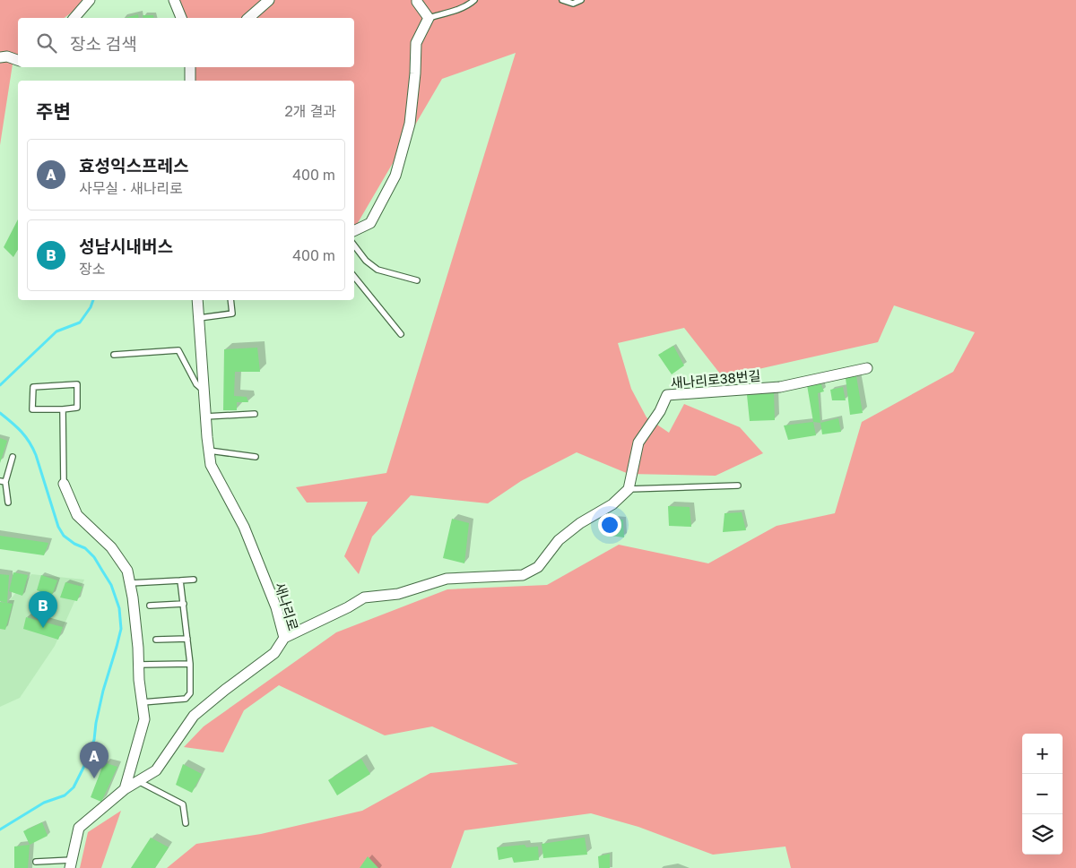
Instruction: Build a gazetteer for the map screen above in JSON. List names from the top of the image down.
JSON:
{
  "streets": {
    "street": ["새나리로38번길", "새나리로"]
  },
  "page": {
    "search": "장소 검색",
    "heading": ["주변", "2개 결과"],
    "list": [
      {
        "mark": "A",
        "name": "효성익스프레스",
        "note": "사무실 · 새나리로",
        "value": "400 m"
      },
      {
        "mark": "B",
        "name": "성남시내버스",
        "note": "장소",
        "value": "400 m"
      }
    ],
    "pins": ["B", "A"],
    "map_buttons": ["+", "−"]
  }
}
